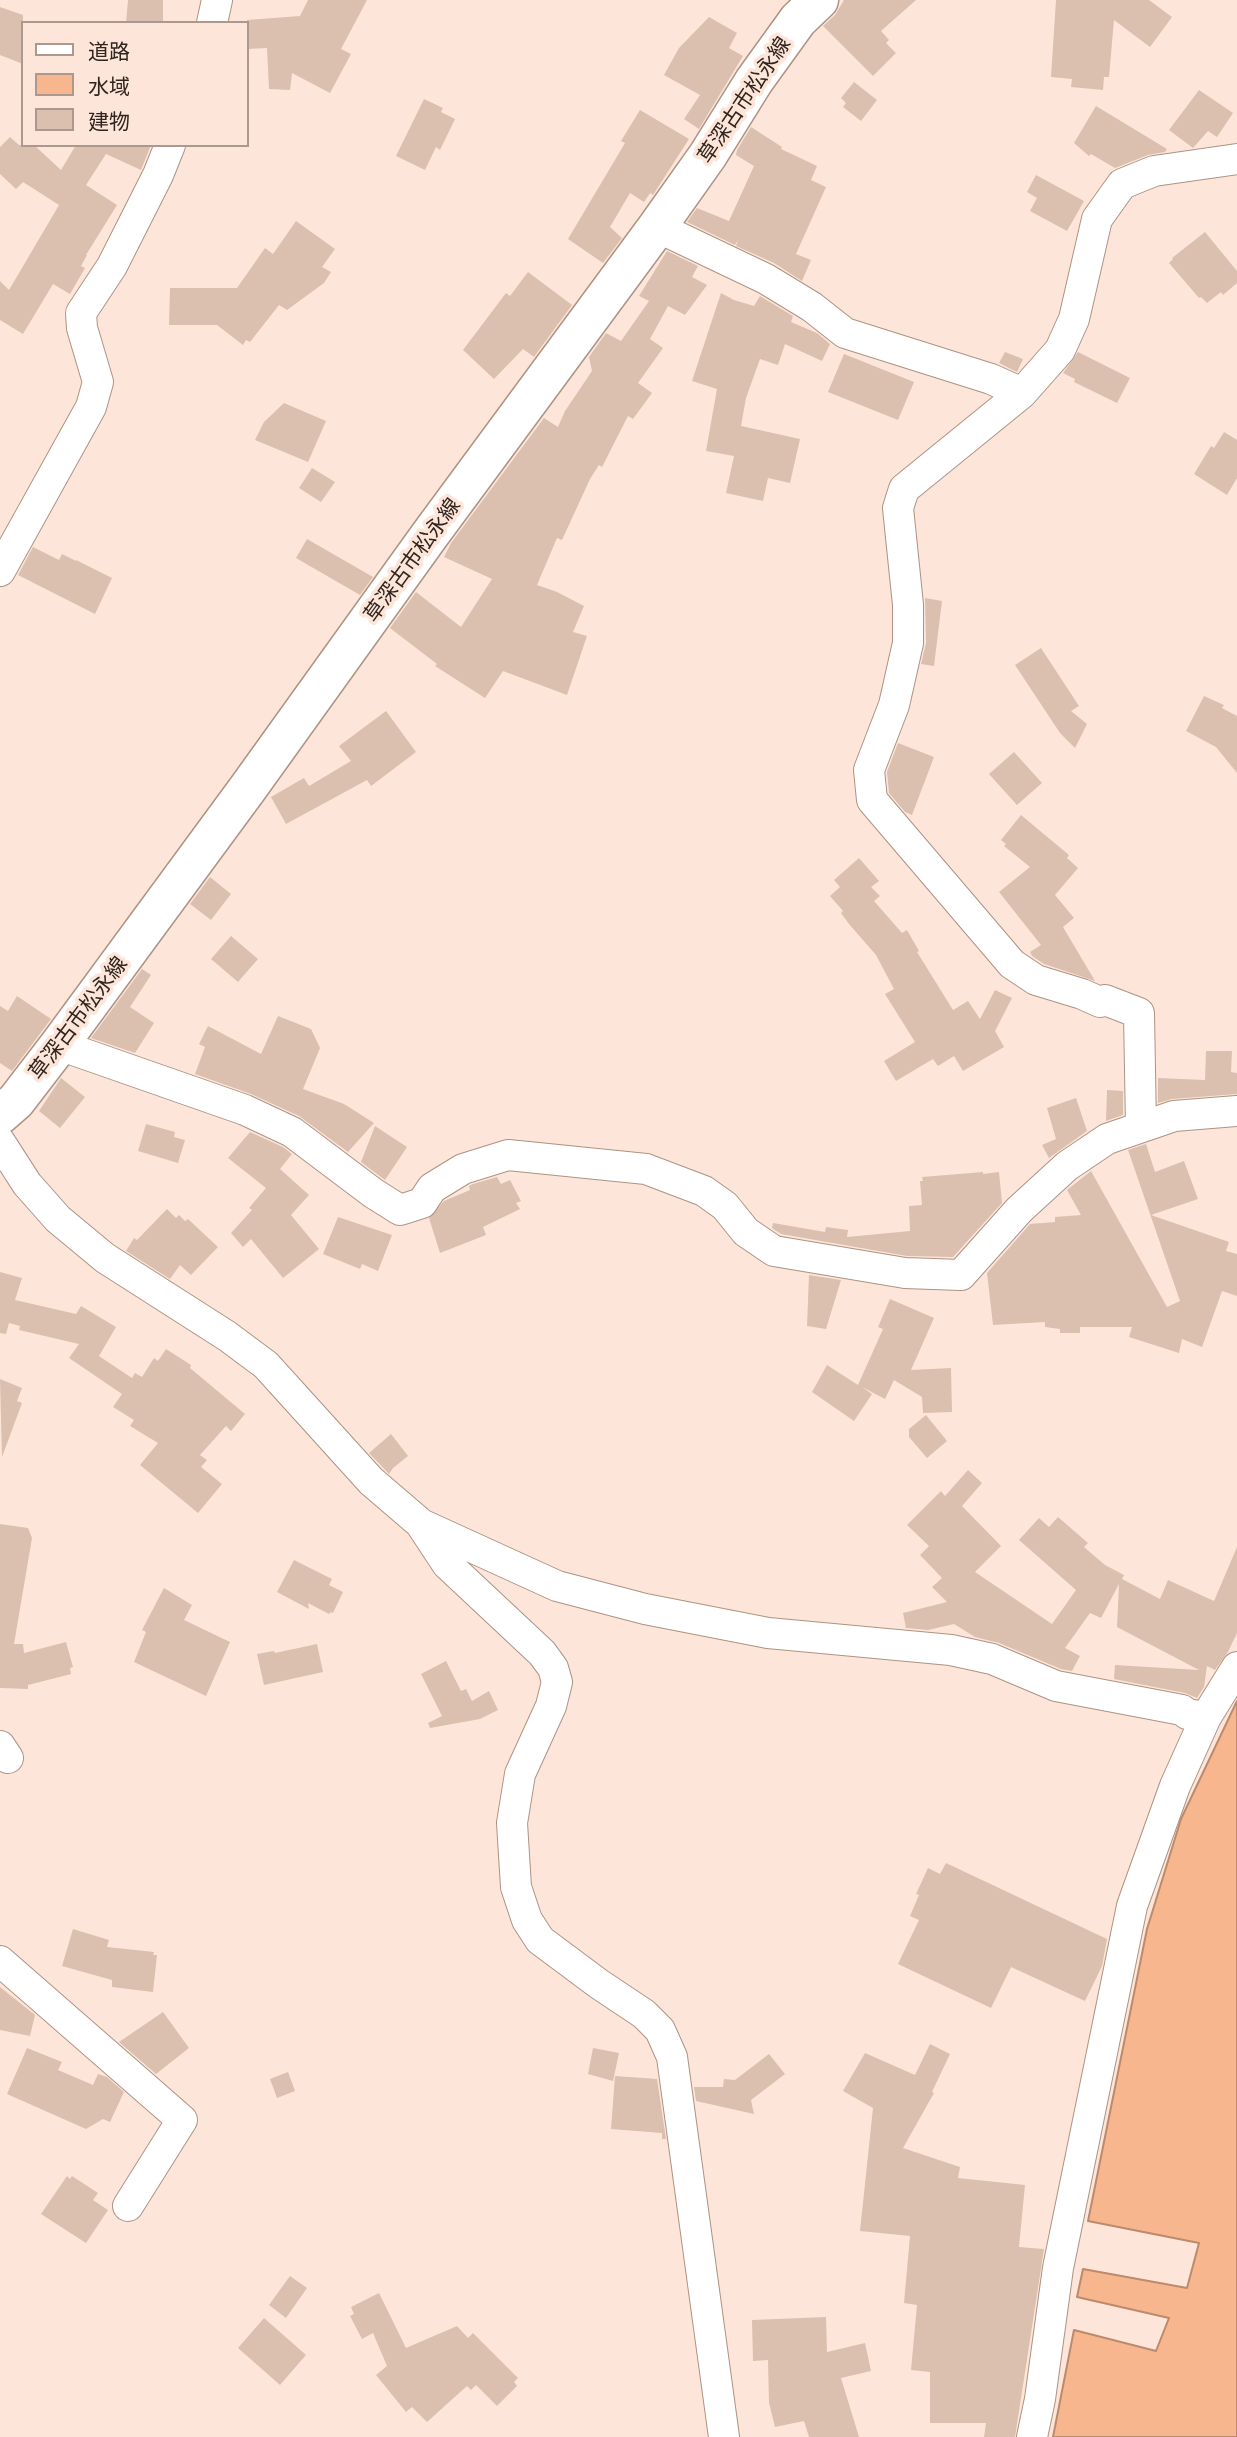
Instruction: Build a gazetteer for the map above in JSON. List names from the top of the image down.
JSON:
{
  "streets": {
    "main road": ["草深古市松永線"]
  },
  "legend": ["道路", "水域", "建物"]
}
